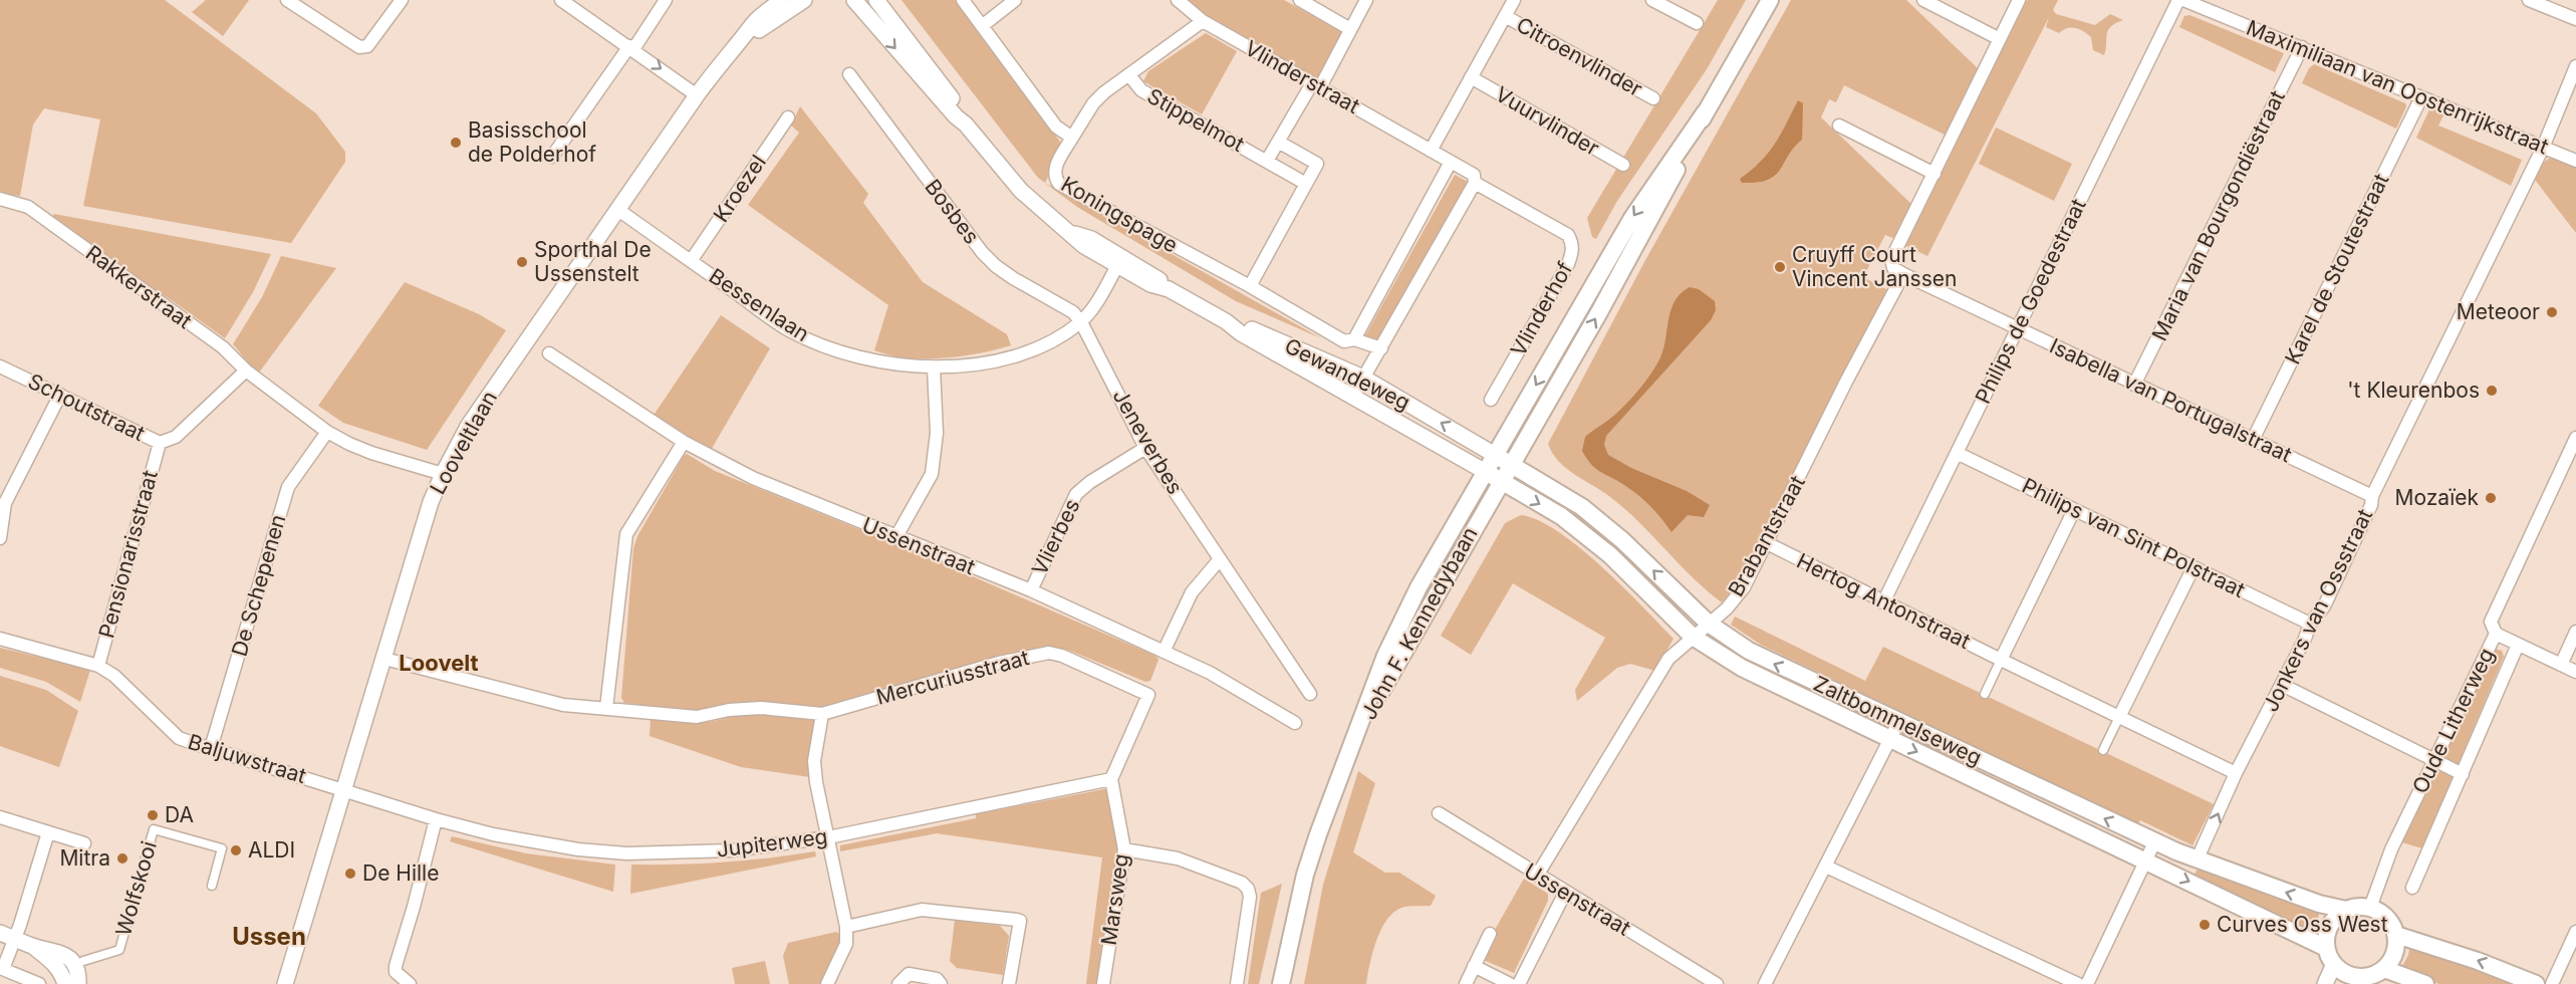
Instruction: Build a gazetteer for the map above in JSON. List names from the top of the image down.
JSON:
{
  "streets": {
    "main road": ["John F. Kennedybaan", "Zaltbommelseweg"],
    "street": [
      "Citroenvlinder",
      "Vlinderstraat",
      "Maximiliaan van Oostenrijkstraat",
      "Stippelmot",
      "Vuurvlinder",
      "Kroezel",
      "Bosbes",
      "Koningspage",
      "Maria van Bourgondiëstraat",
      "Karel de Stoutestraat",
      "Rakkerstraat",
      "Philips de Goedestraat",
      "Bessenlaan",
      "Vlinderhof",
      "Gewandeweg",
      "Isabella van Portugalstraat",
      "Schoutstraat",
      "Jeneverbes",
      "Looveltlaan",
      "Brabantstraat",
      "Vlierbes",
      "Philips van Sint Polstraat",
      "Ussenstraat",
      "Pensionarisstraat",
      "De Schepenen",
      "Hertog Antonstraat",
      "Jonkers van Ossstraat",
      "Mercuriusstraat",
      "Oude Litherweg",
      "Baljuwstraat",
      "Jupiterweg",
      "Wolfskooi",
      "Marsweg"
    ]
  },
  "crossings": [
    ["Vlinderstraat", "Stippelmot"],
    ["Vlinderstraat", "Vlinderhof"],
    ["Maximiliaan van Oostenrijkstraat", "Maria van Bourgondiëstraat"],
    ["Maximiliaan van Oostenrijkstraat", "Karel de Stoutestraat"],
    ["Maximiliaan van Oostenrijkstraat", "Jonkers van Ossstraat"],
    ["Stippelmot", "Koningspage"],
    ["Kroezel", "Bessenlaan"],
    ["Bosbes", "Bessenlaan"],
    ["Bosbes", "Jeneverbes"],
    ["Maria van Bourgondiëstraat", "Isabella van Portugalstraat"],
    ["Karel de Stoutestraat", "Isabella van Portugalstraat"],
    ["Rakkerstraat", "Schoutstraat"],
    ["Philips de Goedestraat", "Isabella van Portugalstraat"],
    ["Philips de Goedestraat", "Philips van Sint Polstraat"],
    ["Philips de Goedestraat", "Hertog Antonstraat"],
    ["Bessenlaan", "Gewandeweg"],
    ["Bessenlaan", "Jeneverbes"],
    ["Bessenlaan", "Looveltlaan"],
    ["Gewandeweg", "John F. Kennedybaan"],
    ["Gewandeweg", "Zaltbommelseweg"],
    ["Isabella van Portugalstraat", "Brabantstraat"],
    ["Isabella van Portugalstraat", "Jonkers van Ossstraat"],
    ["Schoutstraat", "Pensionarisstraat"],
    ["Jeneverbes", "Vlierbes"],
    ["Looveltlaan", "Mercuriusstraat"],
    ["Looveltlaan", "Baljuwstraat"],
    ["Looveltlaan", "Jupiterweg"],
    ["Brabantstraat", "Ussenstraat"],
    ["Brabantstraat", "Hertog Antonstraat"],
    ["Brabantstraat", "Zaltbommelseweg"],
    ["Vlierbes", "Ussenstraat"],
    ["Philips van Sint Polstraat", "Jonkers van Ossstraat"],
    ["Pensionarisstraat", "Baljuwstraat"],
    ["De Schepenen", "Baljuwstraat"],
    ["Hertog Antonstraat", "Jonkers van Ossstraat"],
    ["Jonkers van Ossstraat", "Zaltbommelseweg"],
    ["John F. Kennedybaan", "Zaltbommelseweg"],
    ["Mercuriusstraat", "Jupiterweg"],
    ["Mercuriusstraat", "Marsweg"],
    ["Zaltbommelseweg", "Oude Litherweg"],
    ["Baljuwstraat", "Jupiterweg"],
    ["Jupiterweg", "Marsweg"]
  ],
  "districts": ["Loovelt", "Ussen"],
  "places": [
    "Basisschool de Polderhof",
    "Sporthal De Ussenstelt",
    "Cruyff Court Vincent Janssen",
    "Meteoor",
    "'t Kleurenbos",
    "Mozaïek",
    "DA",
    "ALDI",
    "Mitra",
    "De Hille",
    "Curves Oss West"
  ]
}
